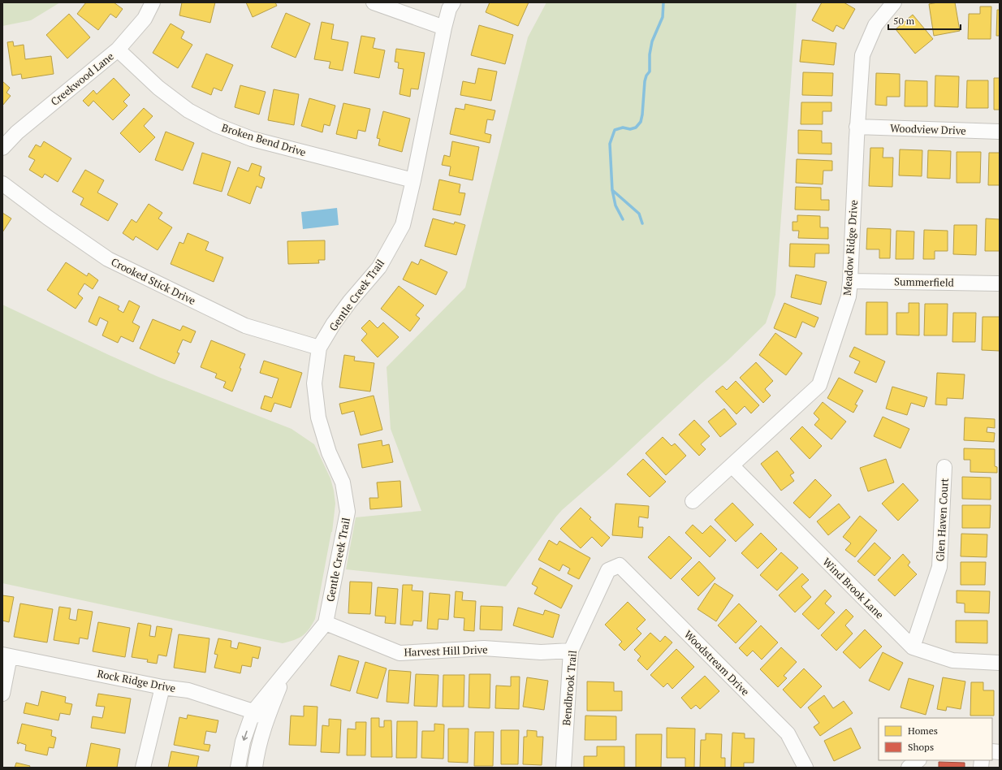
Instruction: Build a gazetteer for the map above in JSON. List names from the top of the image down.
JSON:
{
  "streets": {
    "street": [
      "Creekwood Lane",
      "Woodview Drive",
      "Broken Bend Drive",
      "Meadow Ridge Drive",
      "Crooked Stick Drive",
      "Summerfield",
      "Gentle Creek Trail",
      "Glen Haven Court",
      "Wind Brook Lane",
      "Harvest Hill Drive",
      "Woodstream Drive",
      "Rock Ridge Drive",
      "Bendbrook Trail"
    ]
  },
  "crossings": [
    ["Creekwood Lane", "Broken Bend Drive"],
    ["Woodview Drive", "Meadow Ridge Drive"],
    ["Broken Bend Drive", "Gentle Creek Trail"],
    ["Meadow Ridge Drive", "Summerfield"],
    ["Meadow Ridge Drive", "Wind Brook Lane"],
    ["Crooked Stick Drive", "Gentle Creek Trail"],
    ["Gentle Creek Trail", "Harvest Hill Drive"],
    ["Gentle Creek Trail", "Rock Ridge Drive"],
    ["Glen Haven Court", "Wind Brook Lane"],
    ["Harvest Hill Drive", "Bendbrook Trail"],
    ["Woodstream Drive", "Bendbrook Trail"]
  ],
  "legend": ["Homes", "Shops"],
  "scale_bar": "50 m"
}
